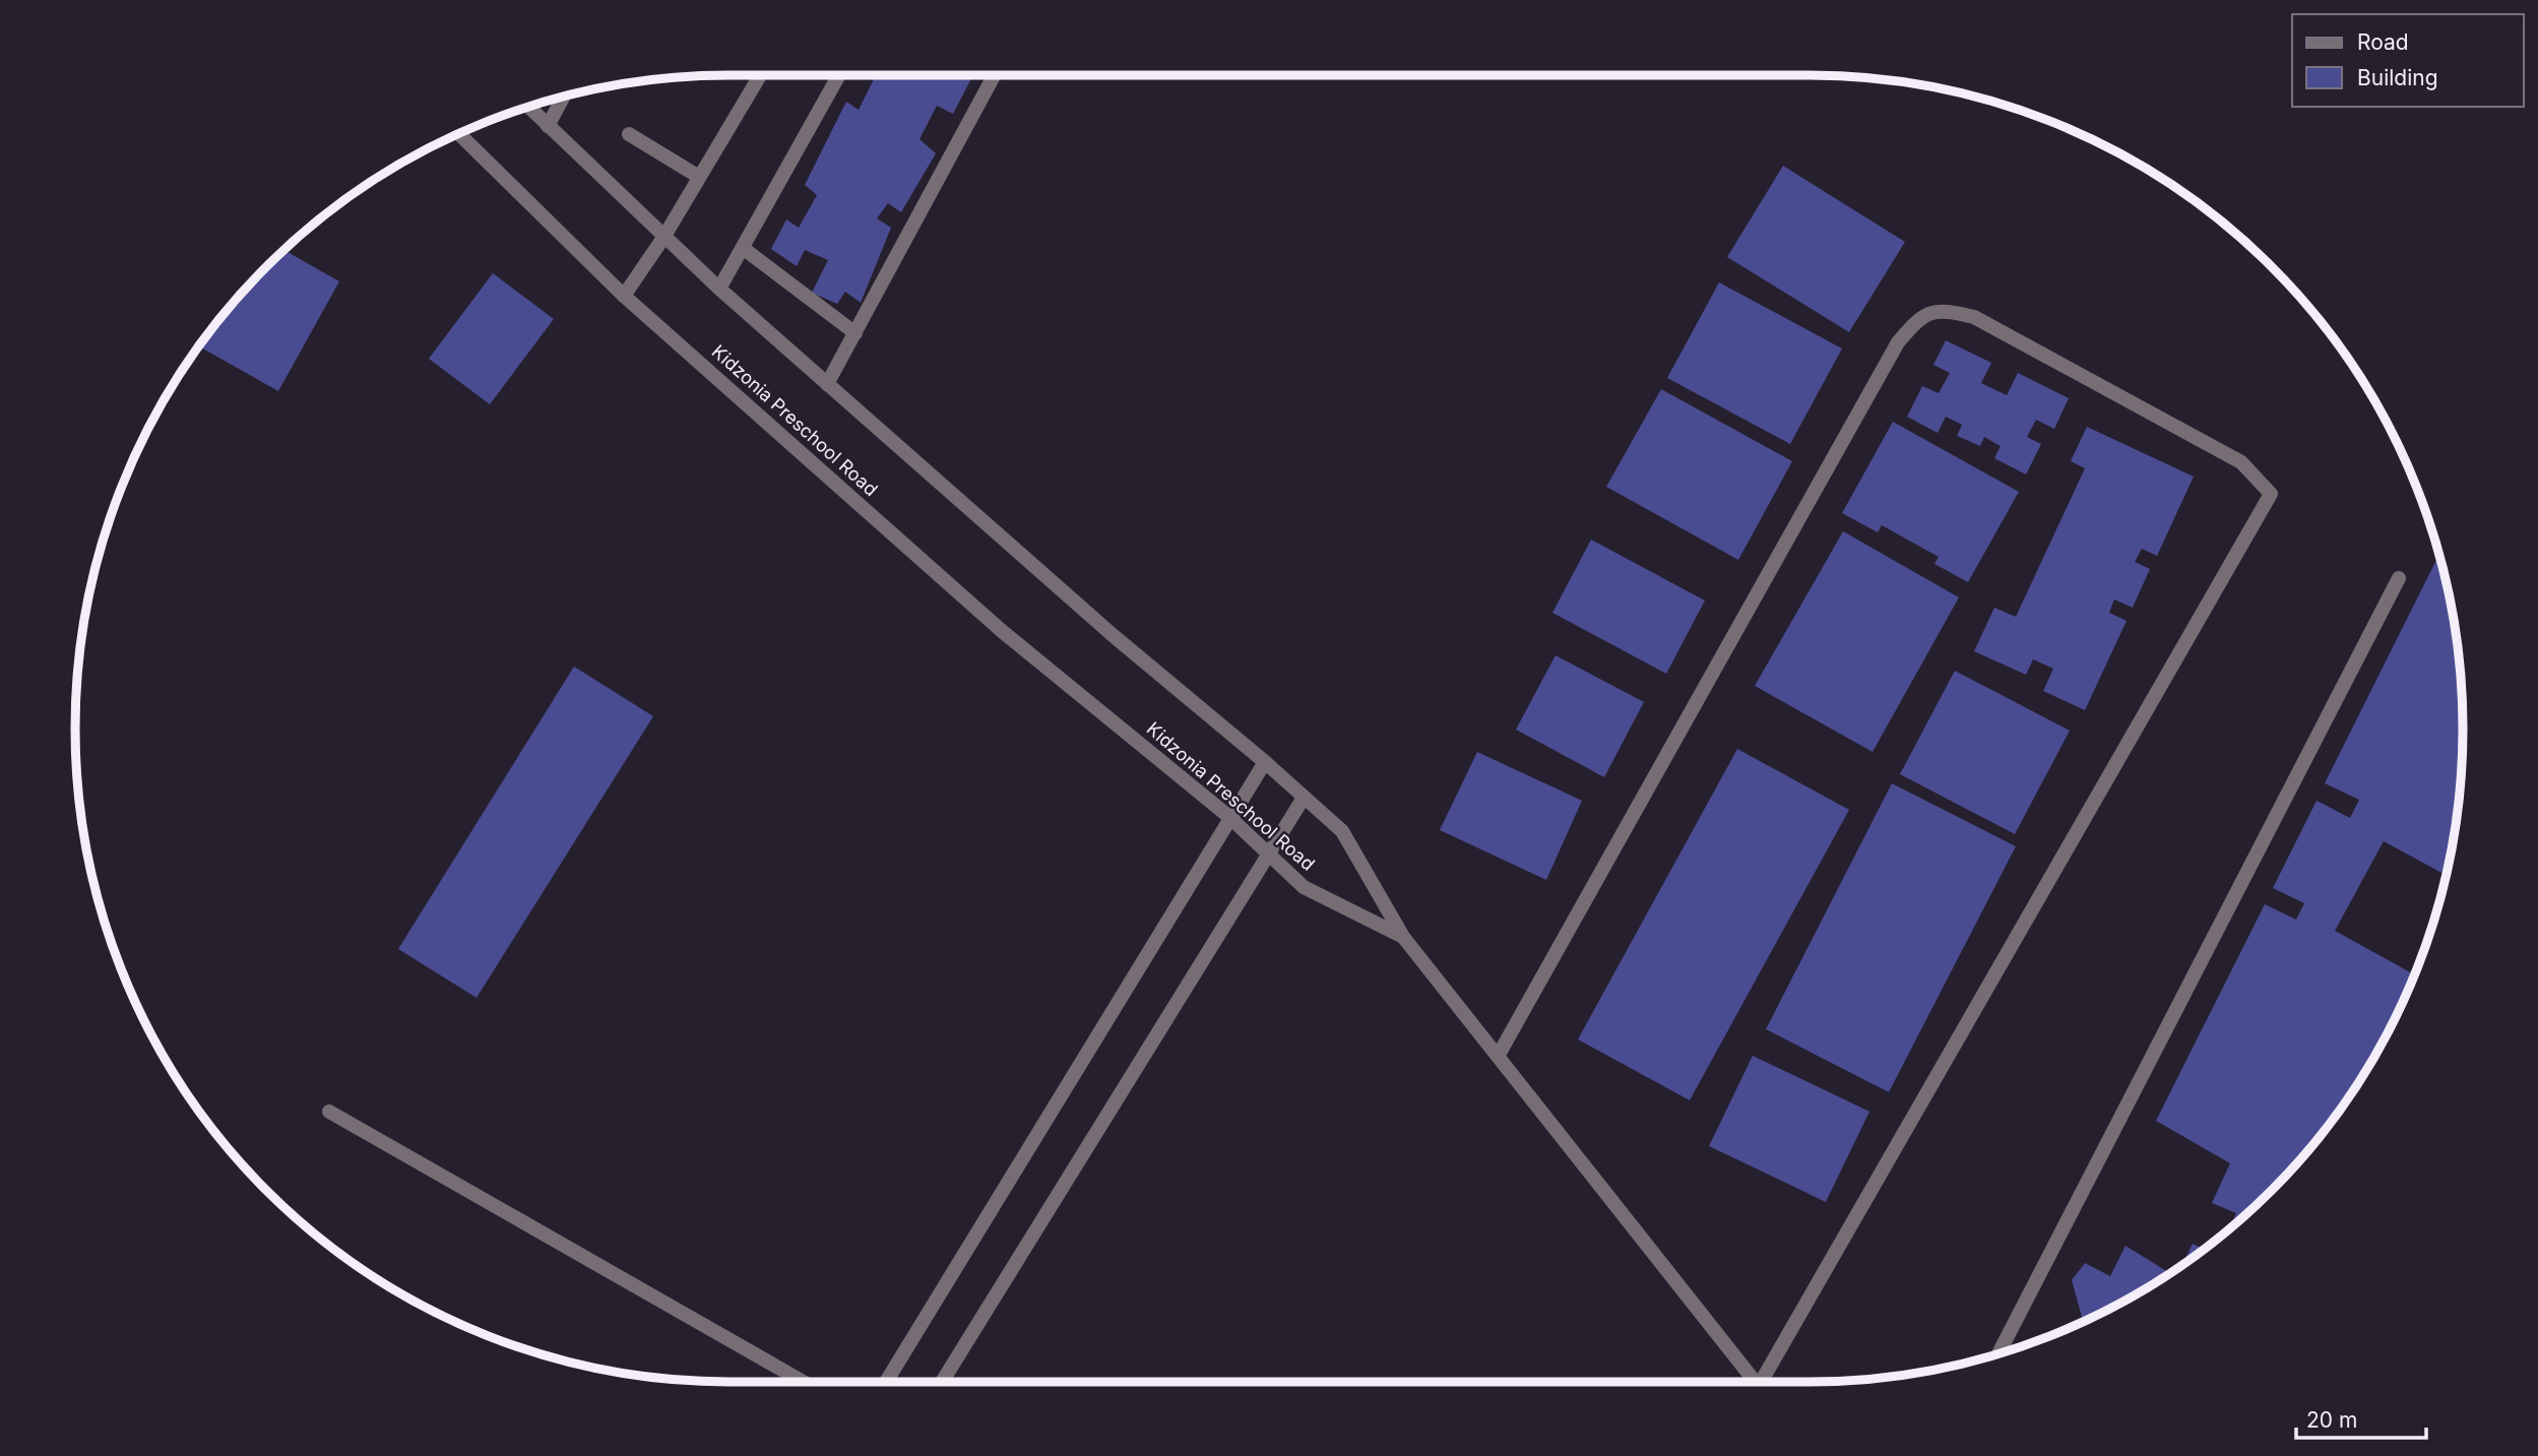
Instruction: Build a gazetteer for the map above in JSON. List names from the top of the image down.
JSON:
{
  "streets": {
    "street": ["Kidzonia Preschool Road"]
  },
  "legend": ["Road", "Building"],
  "scale_bar": "20 m"
}
